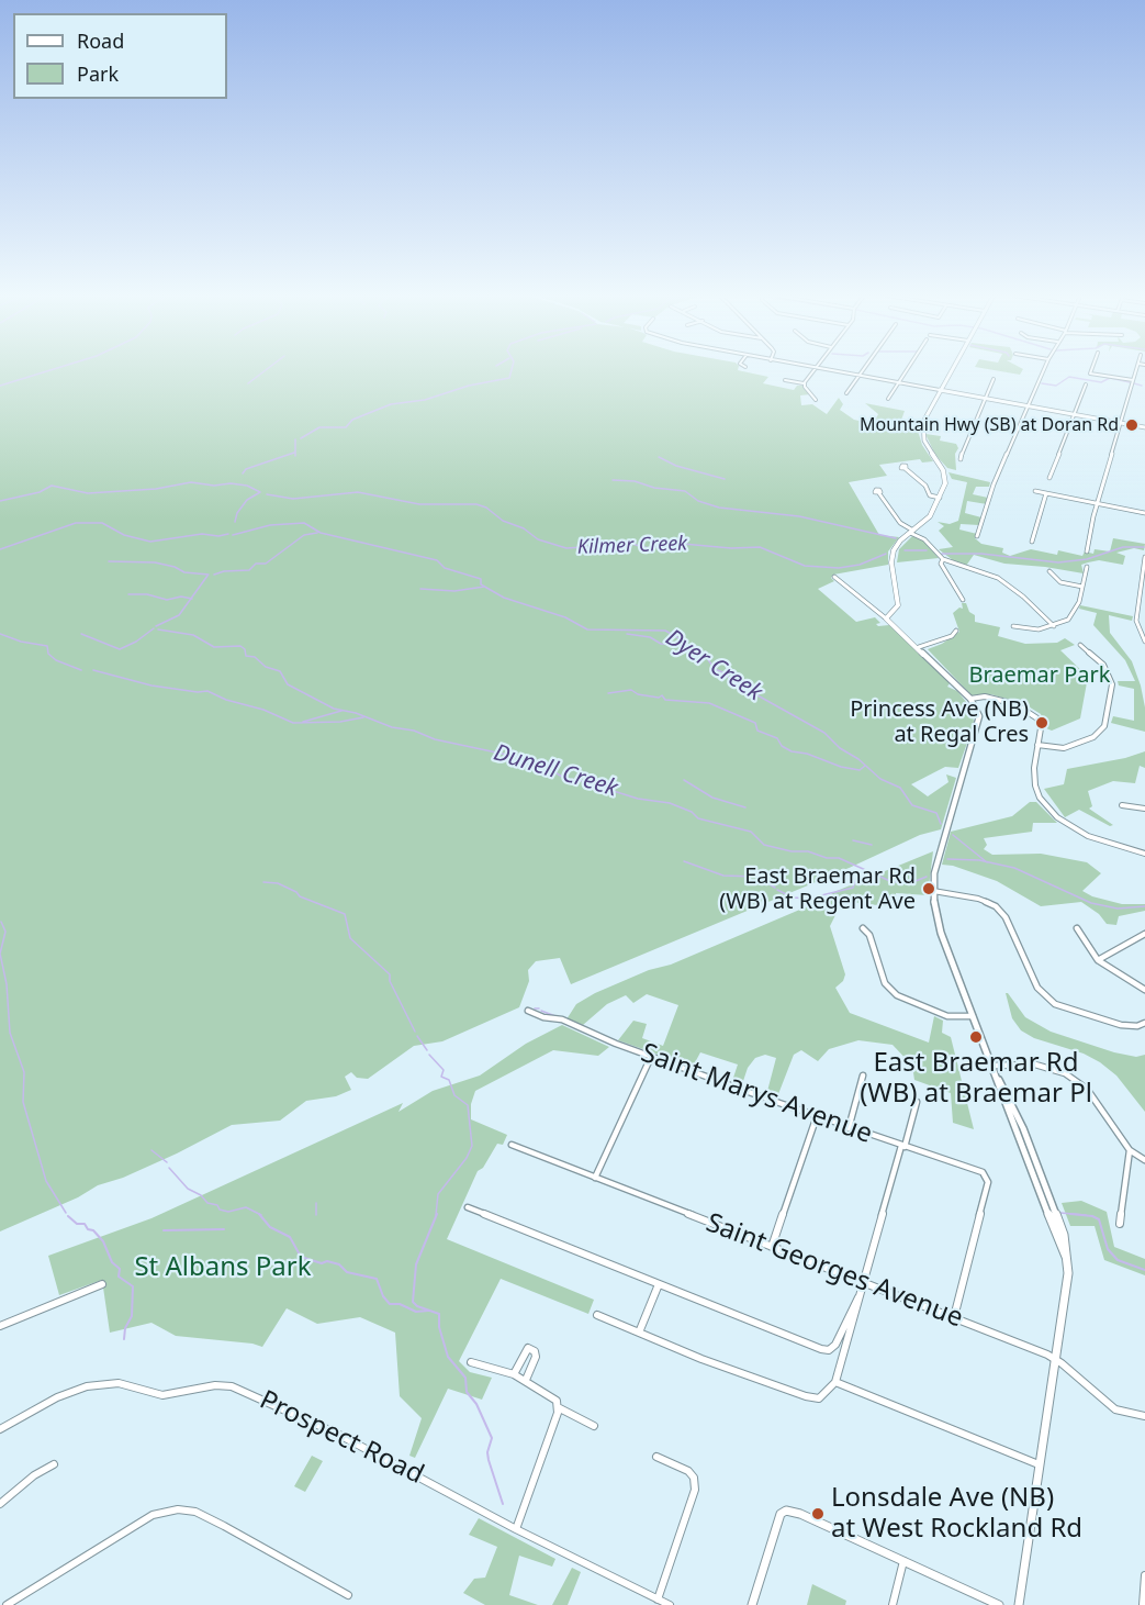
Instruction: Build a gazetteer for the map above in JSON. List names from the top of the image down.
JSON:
{
  "streets": {
    "street": ["Saint Marys Avenue", "Saint Georges Avenue", "Prospect Road"]
  },
  "crossings": [
    ["Saint Marys Avenue", "Saint Georges Avenue"]
  ],
  "water": ["Kilmer Creek", "Dyer Creek", "Dunell Creek"],
  "parks": ["Braemar Park", "St Albans Park"],
  "places": [
    "Mountain Hwy (SB) at Doran Rd",
    "Princess Ave (NB) at Regal Cres",
    "East Braemar Rd (WB) at Regent Ave",
    "East Braemar Rd (WB) at Braemar Pl",
    "Lonsdale Ave (NB) at West Rockland Rd"
  ],
  "legend": ["Road", "Park"]
}
